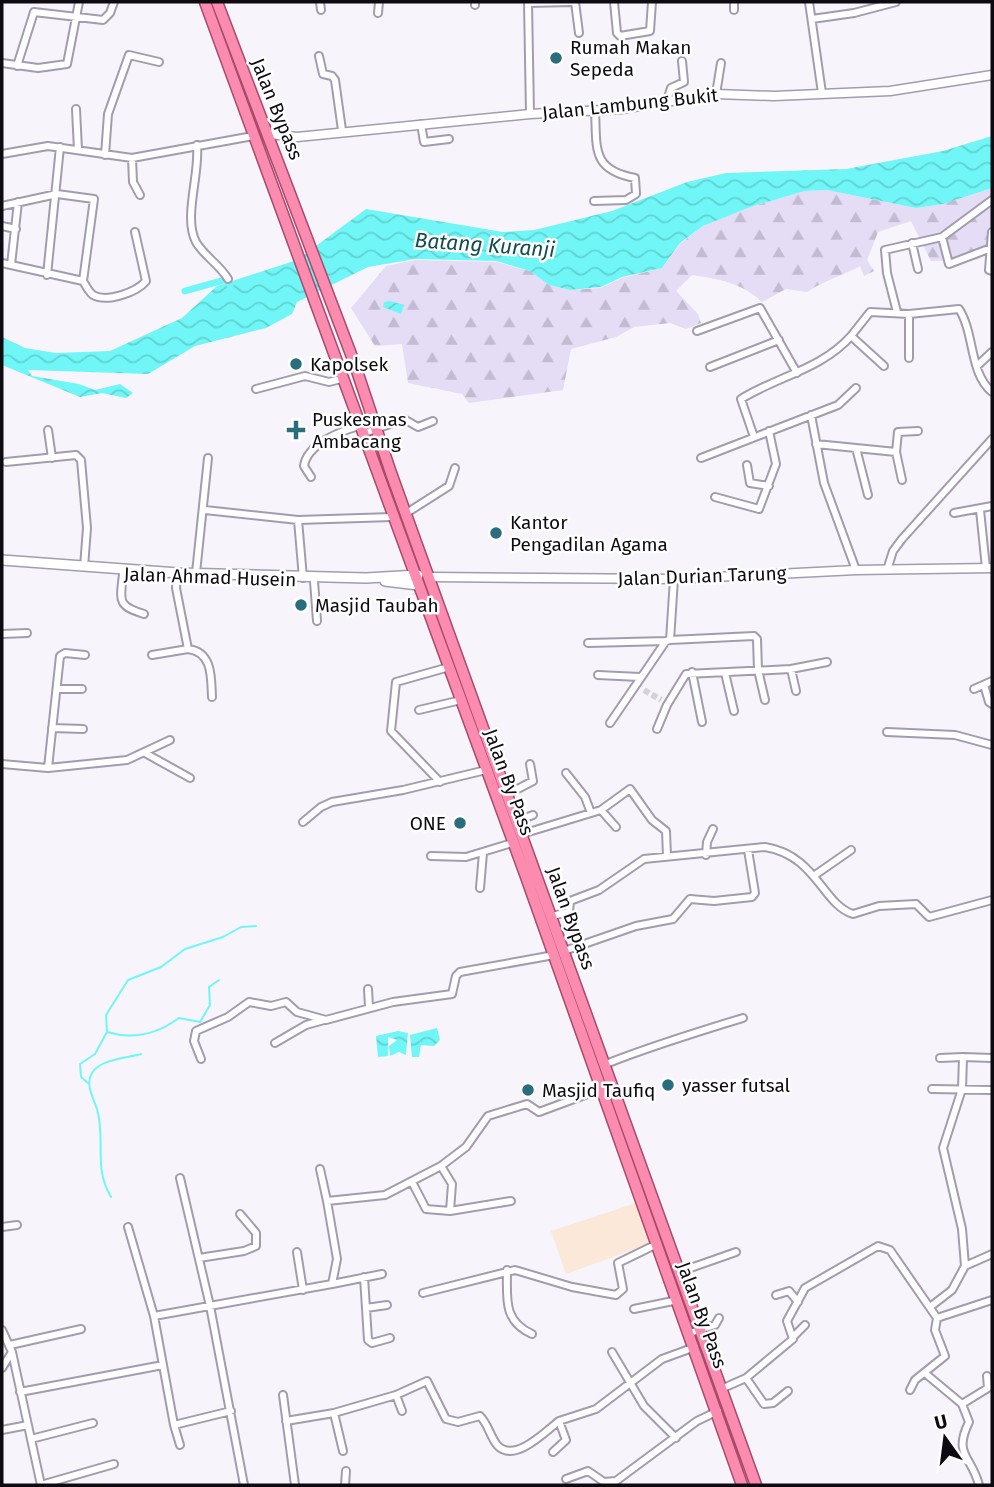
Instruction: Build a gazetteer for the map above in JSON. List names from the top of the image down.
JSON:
{
  "streets": {
    "highway": ["Jalan Bypass", "Jalan By Pass"],
    "main road": ["Jalan Durian Tarung", "Jalan Ahmad Husein"],
    "street": ["Jalan Lambung Bukit"]
  },
  "crossings": [
    ["Jalan Lambung Bukit", "Jalan Bypass"],
    ["Jalan Bypass", "Jalan Durian Tarung"],
    ["Jalan Bypass", "Jalan By Pass"],
    ["Jalan Durian Tarung", "Jalan Ahmad Husein"],
    ["Jalan Durian Tarung", "Jalan By Pass"],
    ["Jalan Ahmad Husein", "Jalan By Pass"]
  ],
  "water": ["Batang Kuranji"],
  "places": {
    "other": [
      "Rumah Makan Sepeda",
      "Kapolsek",
      "Kantor Pengadilan Agama",
      "Masjid Taubah",
      "ONE",
      "yasser futsal",
      "Masjid Taufiq"
    ],
    "health": ["Puskesmas Ambacang"]
  },
  "north": "top"
}
